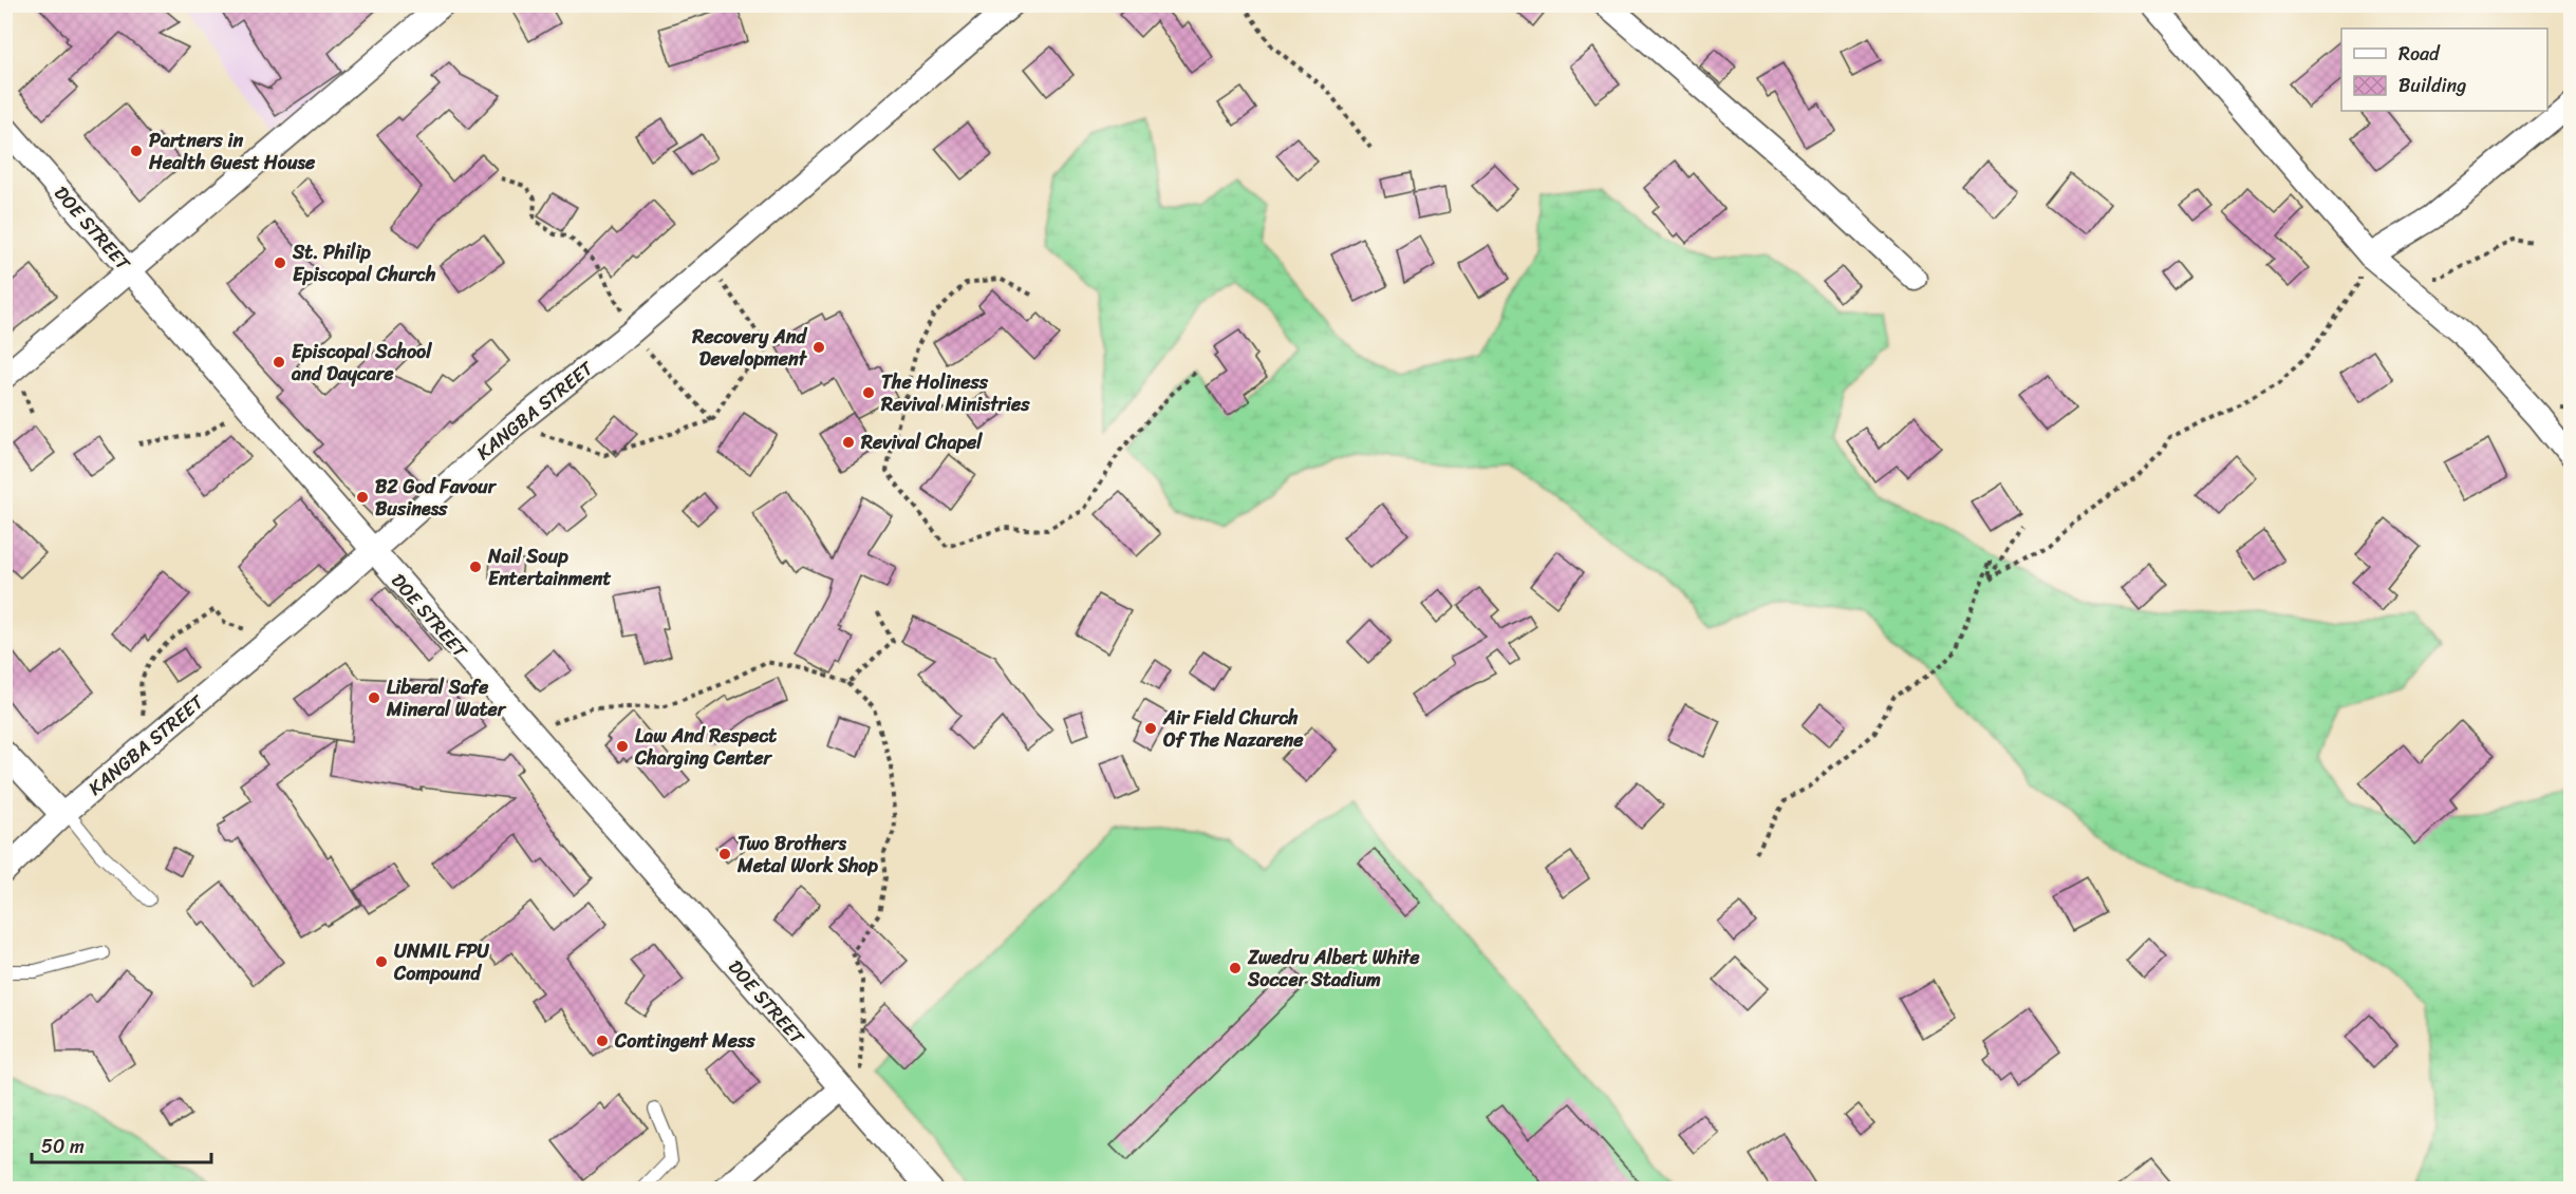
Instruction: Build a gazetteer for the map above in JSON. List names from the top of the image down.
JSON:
{
  "streets": {
    "street": ["DOE STREET", "KANGBA STREET"]
  },
  "crossings": [
    ["DOE STREET", "KANGBA STREET"]
  ],
  "places": [
    "Partners in Health Guest House",
    "St. Philip Episcopal Church",
    "Recovery And Development",
    "Episcopal School and Daycare",
    "The Holiness Revival Ministries",
    "Revival Chapel",
    "B2 God Favour Business",
    "Nail Soup Entertainment",
    "Liberal Safe Mineral Water",
    "Air Field Church Of The Nazarene",
    "Law And Respect Charging Center",
    "Two Brothers Metal Work Shop",
    "UNMIL FPU Compound",
    "Zwedru Albert White Soccer Stadium",
    "Contingent Mess"
  ],
  "legend": ["Road", "Building"],
  "scale_bar": "50 m"
}
